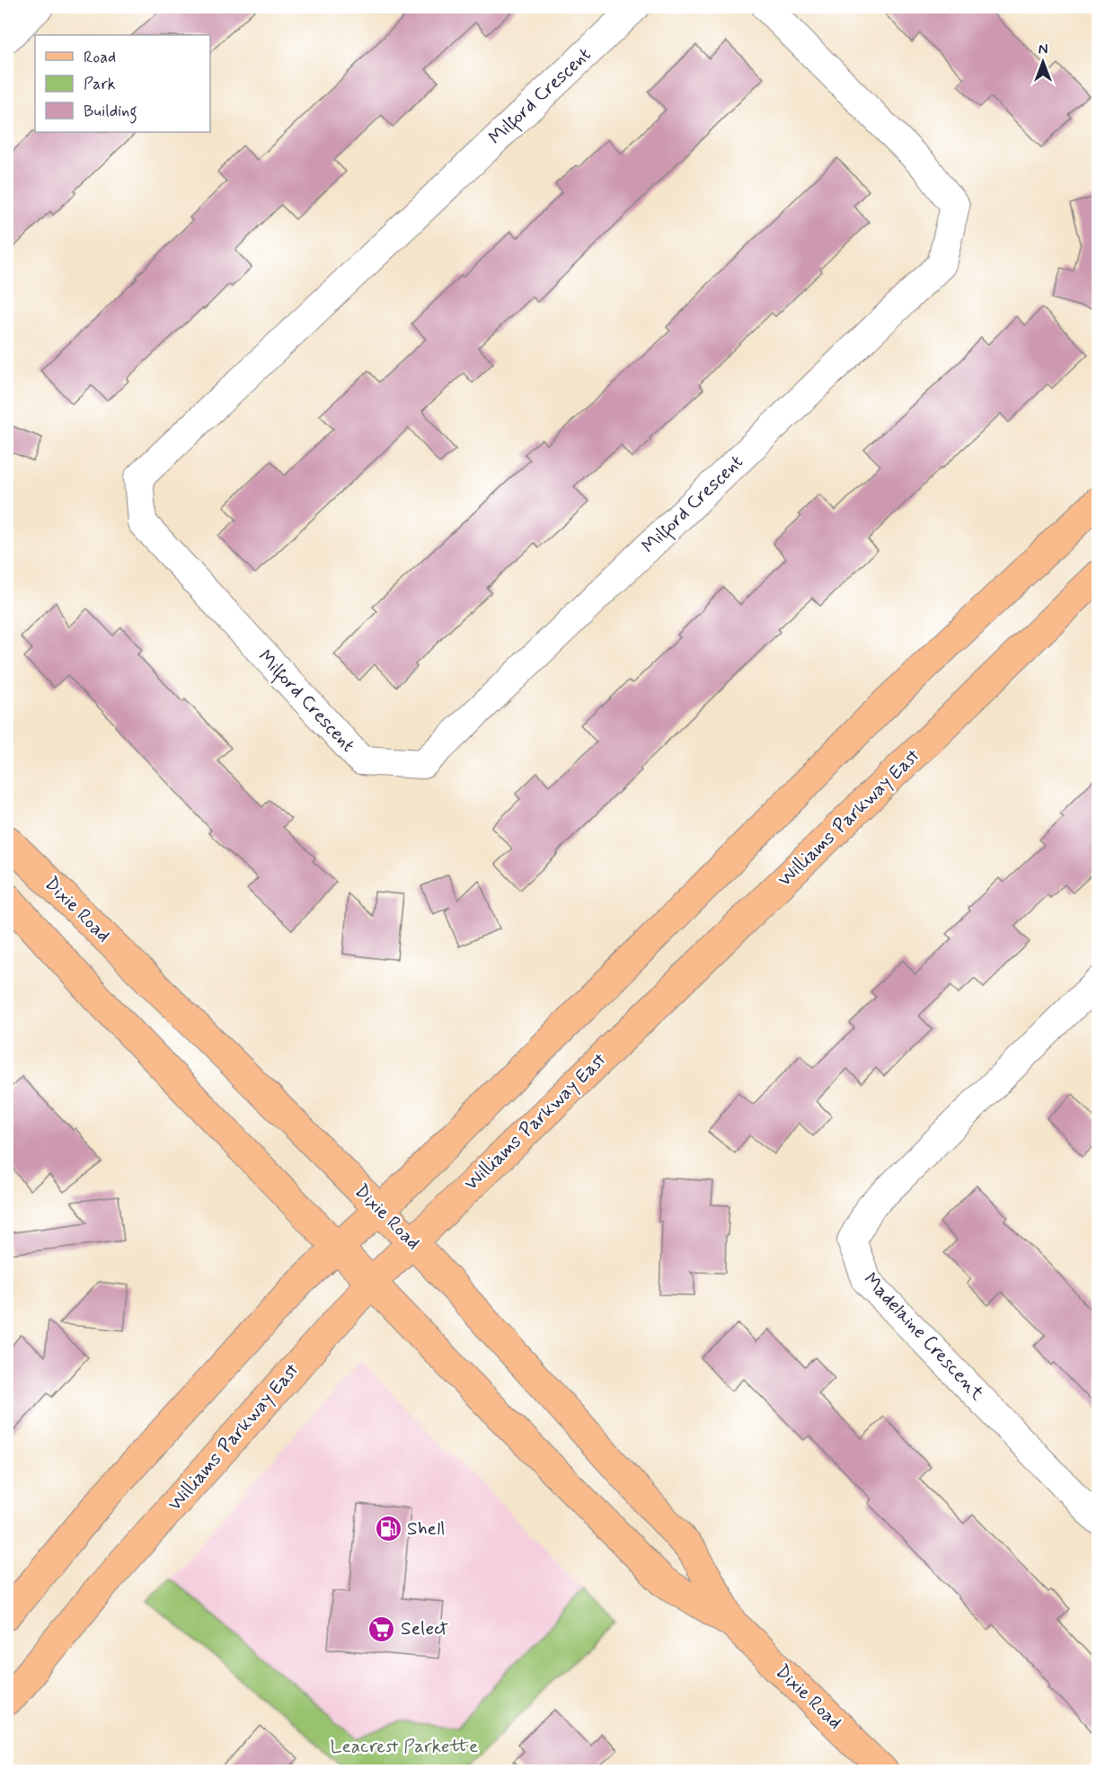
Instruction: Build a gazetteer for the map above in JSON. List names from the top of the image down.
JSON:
{
  "streets": {
    "main road": ["Williams Parkway East", "Dixie Road"],
    "street": ["Milford Crescent", "Madelaine Crescent"]
  },
  "crossings": [
    ["Williams Parkway East", "Dixie Road"]
  ],
  "parks": ["Leacrest Parkette"],
  "places": {
    "fuel station": ["Shell"],
    "supermarket": ["Select"]
  },
  "legend": ["Road", "Park", "Building"],
  "north": "top"
}
